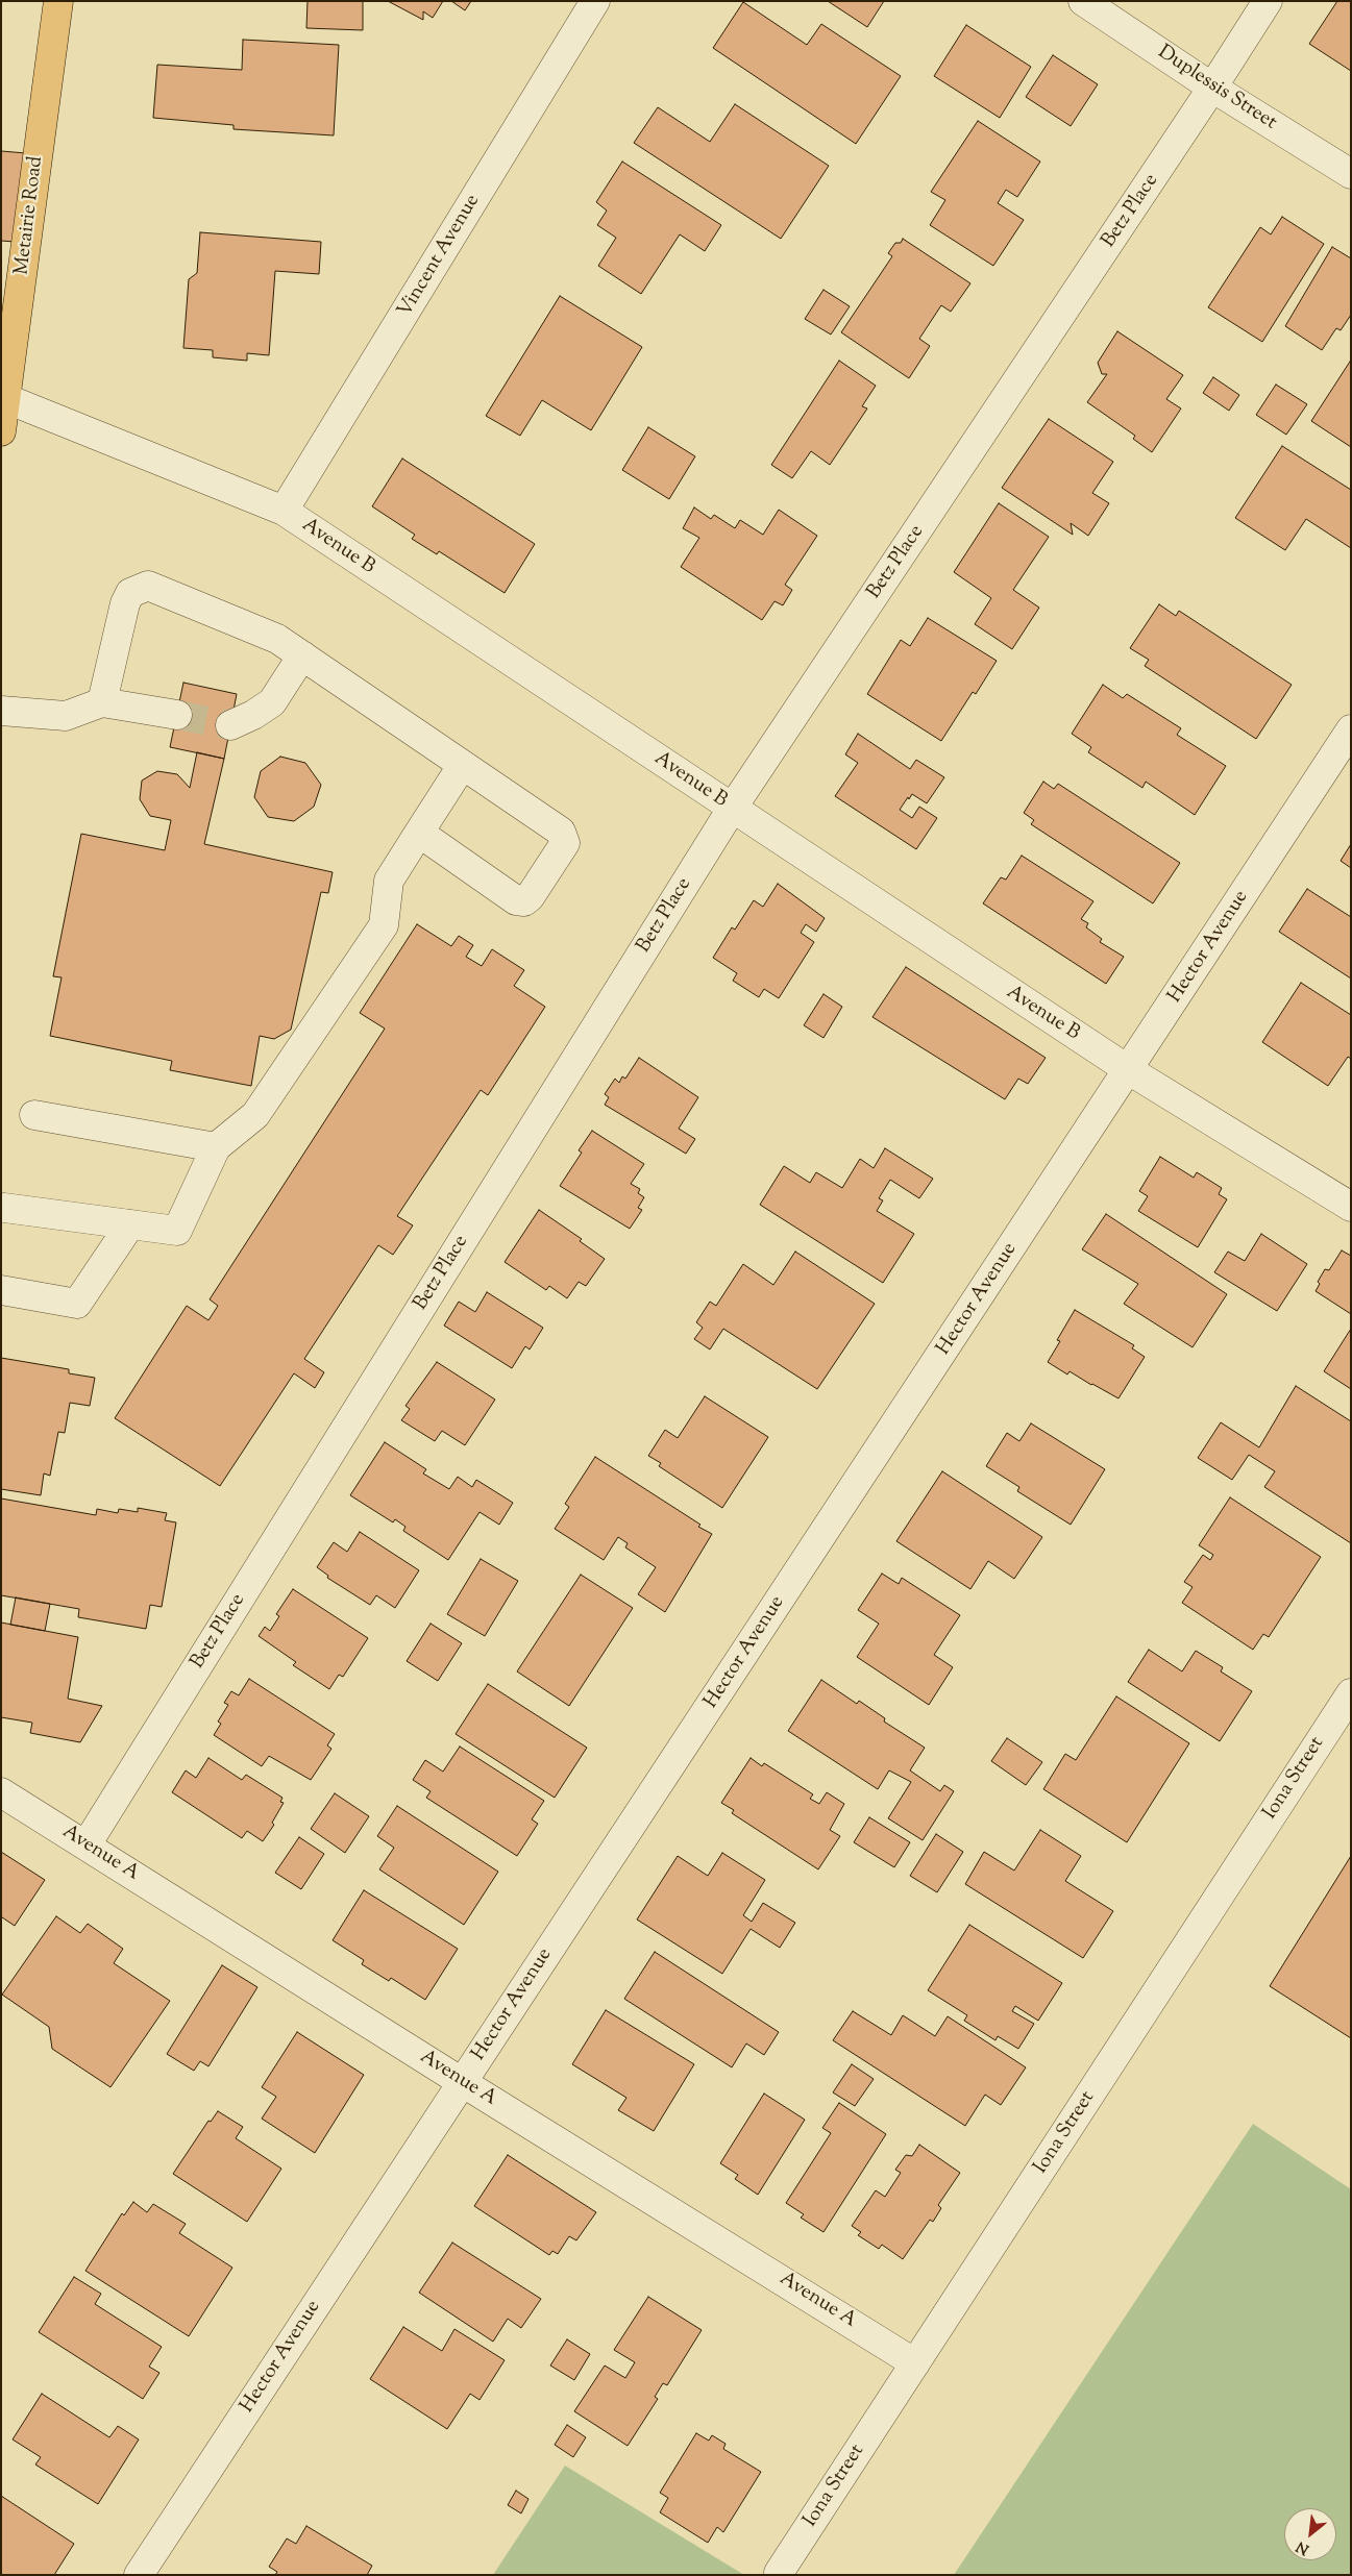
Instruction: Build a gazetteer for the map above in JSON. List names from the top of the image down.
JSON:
{
  "streets": {
    "main road": ["Metairie Road"],
    "street": [
      "Duplessis Street",
      "Betz Place",
      "Vincent Avenue",
      "Avenue B",
      "Hector Avenue",
      "Iona Street",
      "Avenue A"
    ]
  },
  "crossings": [
    ["Duplessis Street", "Betz Place"],
    ["Betz Place", "Avenue B"],
    ["Betz Place", "Avenue A"],
    ["Metairie Road", "Avenue B"],
    ["Vincent Avenue", "Avenue B"],
    ["Avenue B", "Hector Avenue"],
    ["Hector Avenue", "Avenue A"],
    ["Iona Street", "Avenue A"]
  ],
  "north": "bottom left"
}
